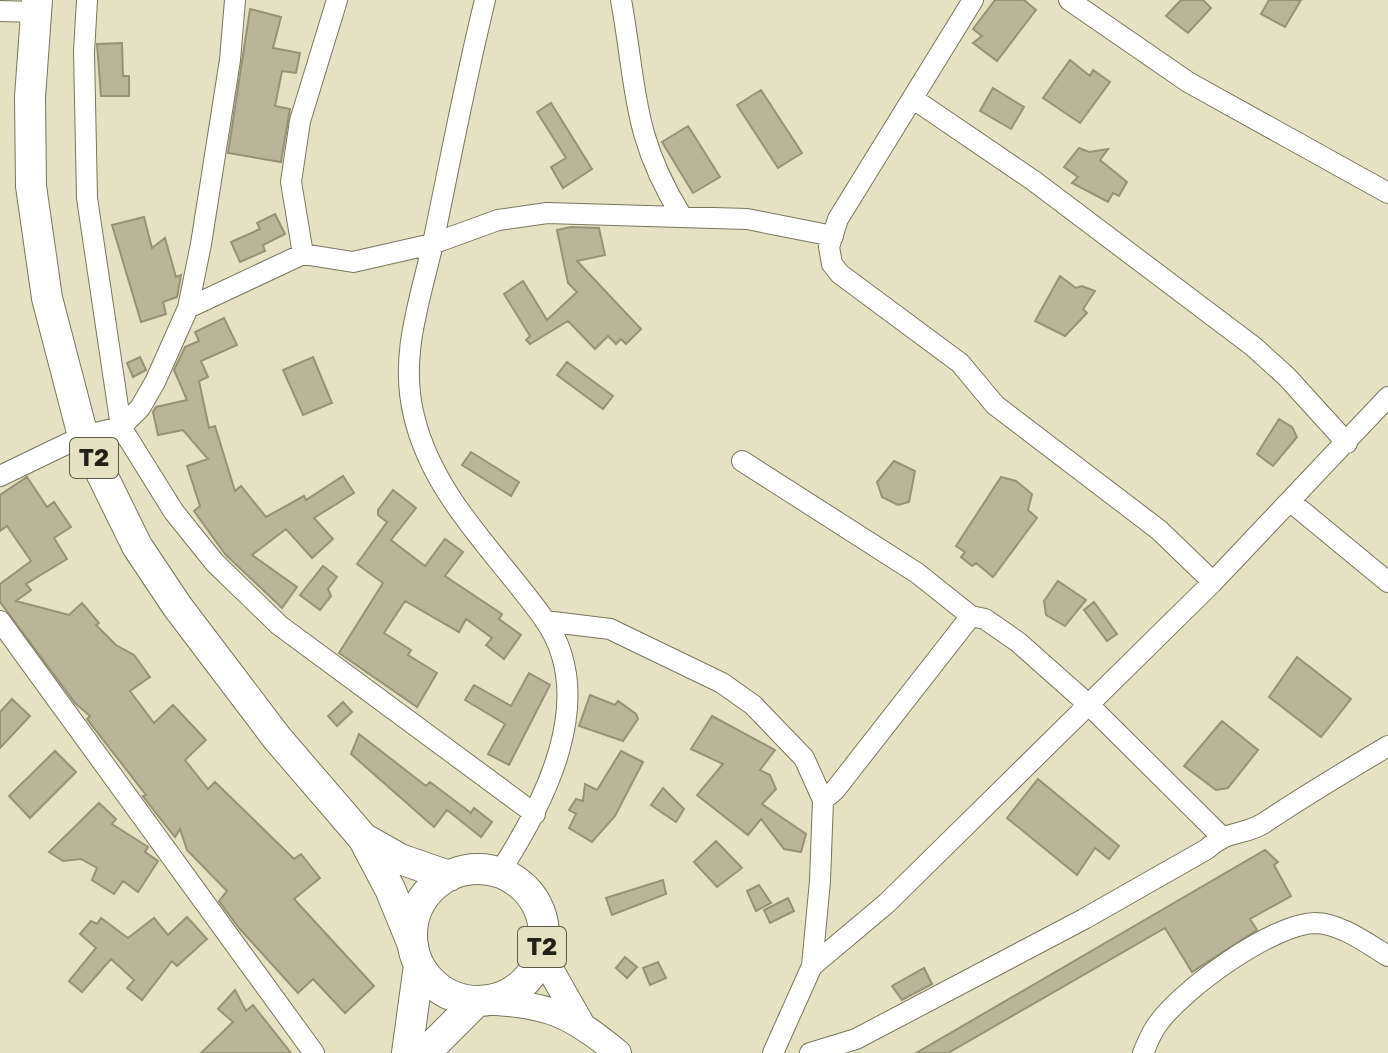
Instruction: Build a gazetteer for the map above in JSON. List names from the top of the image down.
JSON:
{
  "streets": {
    "highway": ["T2"]
  }
}
